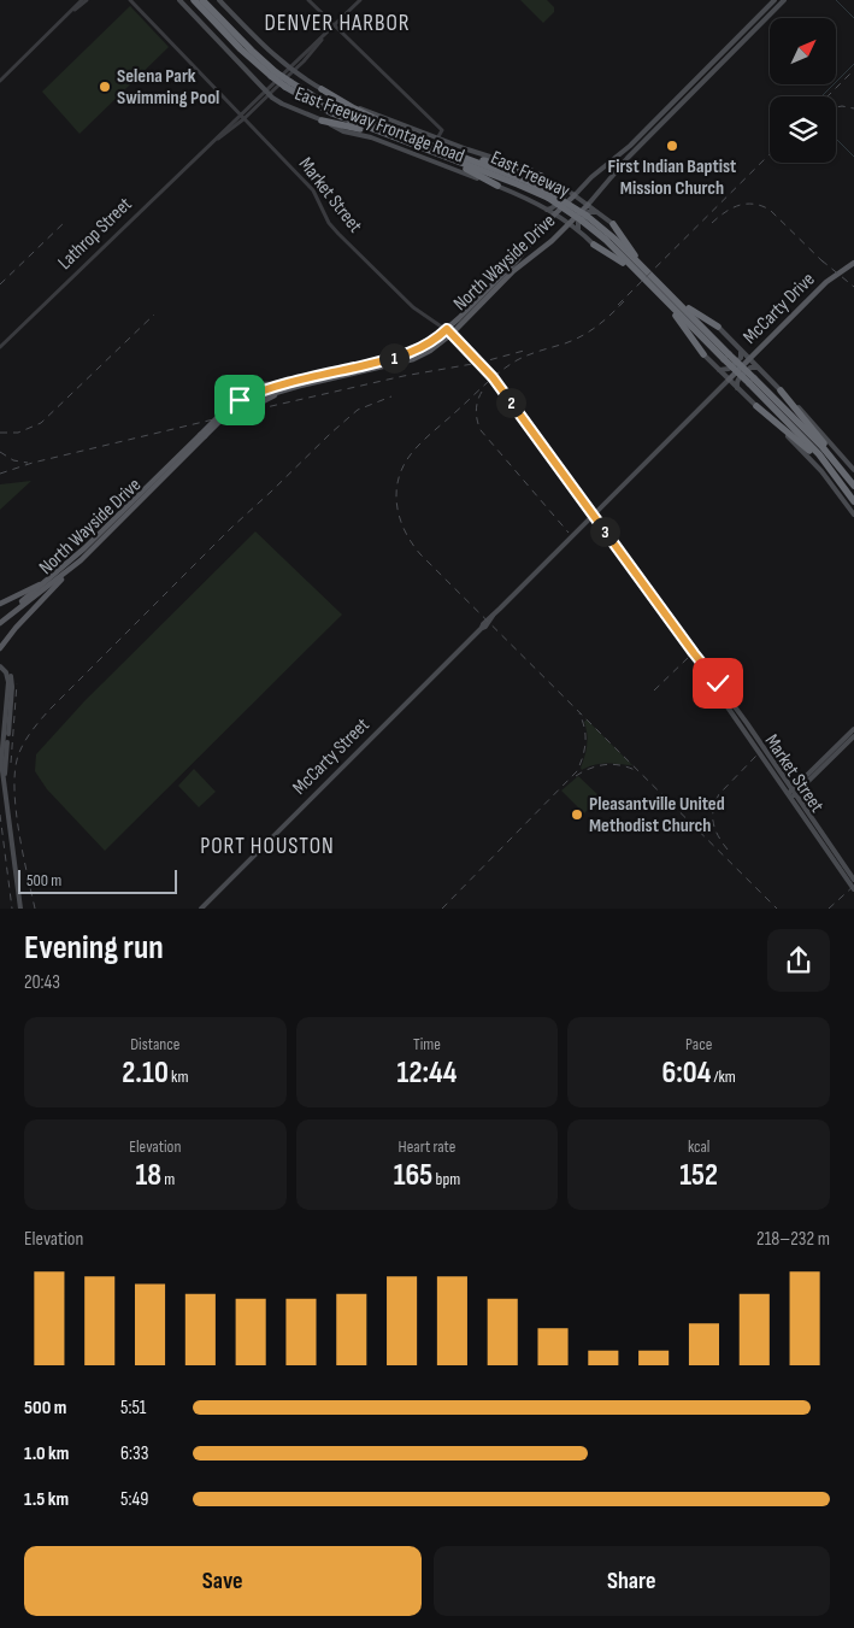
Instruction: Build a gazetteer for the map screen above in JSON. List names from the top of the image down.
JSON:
{
  "streets": {
    "highway": ["East Freeway"],
    "main road": [
      "East Freeway Frontage Road",
      "Market Street",
      "North Wayside Drive",
      "McCarty Drive",
      "McCarty Street"
    ],
    "street": ["Lathrop Street"]
  },
  "crossings": [
    ["East Freeway Frontage Road", "Lathrop Street"],
    ["East Freeway Frontage Road", "North Wayside Drive"],
    ["Market Street", "Lathrop Street"],
    ["Market Street", "North Wayside Drive"],
    ["Market Street", "McCarty Street"],
    ["McCarty Drive", "McCarty Street"]
  ],
  "districts": ["DENVER HARBOR", "PORT HOUSTON"],
  "places": ["Selena Park Swimming Pool", "First Indian Baptist Mission Church", "Pleasantville United Methodist Church"],
  "scale_bar": "500 m",
  "north": "top right",
  "page": {
    "pins": ["1", "2", "3"],
    "scale": "500 m",
    "heading": ["Evening run", "20:43"],
    "stats": [
      ["Distance", "2.10 km"],
      ["Time", "12:44"],
      ["Pace", "6:04 /km"],
      ["Elevation", "18 m"],
      ["Heart rate", "165 bpm"],
      ["kcal", "152"]
    ],
    "chart": ["Elevation", "218–232 m"],
    "list": [
      {
        "name": "500 m",
        "note": "5:51"
      },
      {
        "name": "1.0 km",
        "note": "6:33"
      },
      {
        "name": "1.5 km",
        "note": "5:49"
      }
    ],
    "buttons": ["Save", "Share"]
  }
}
